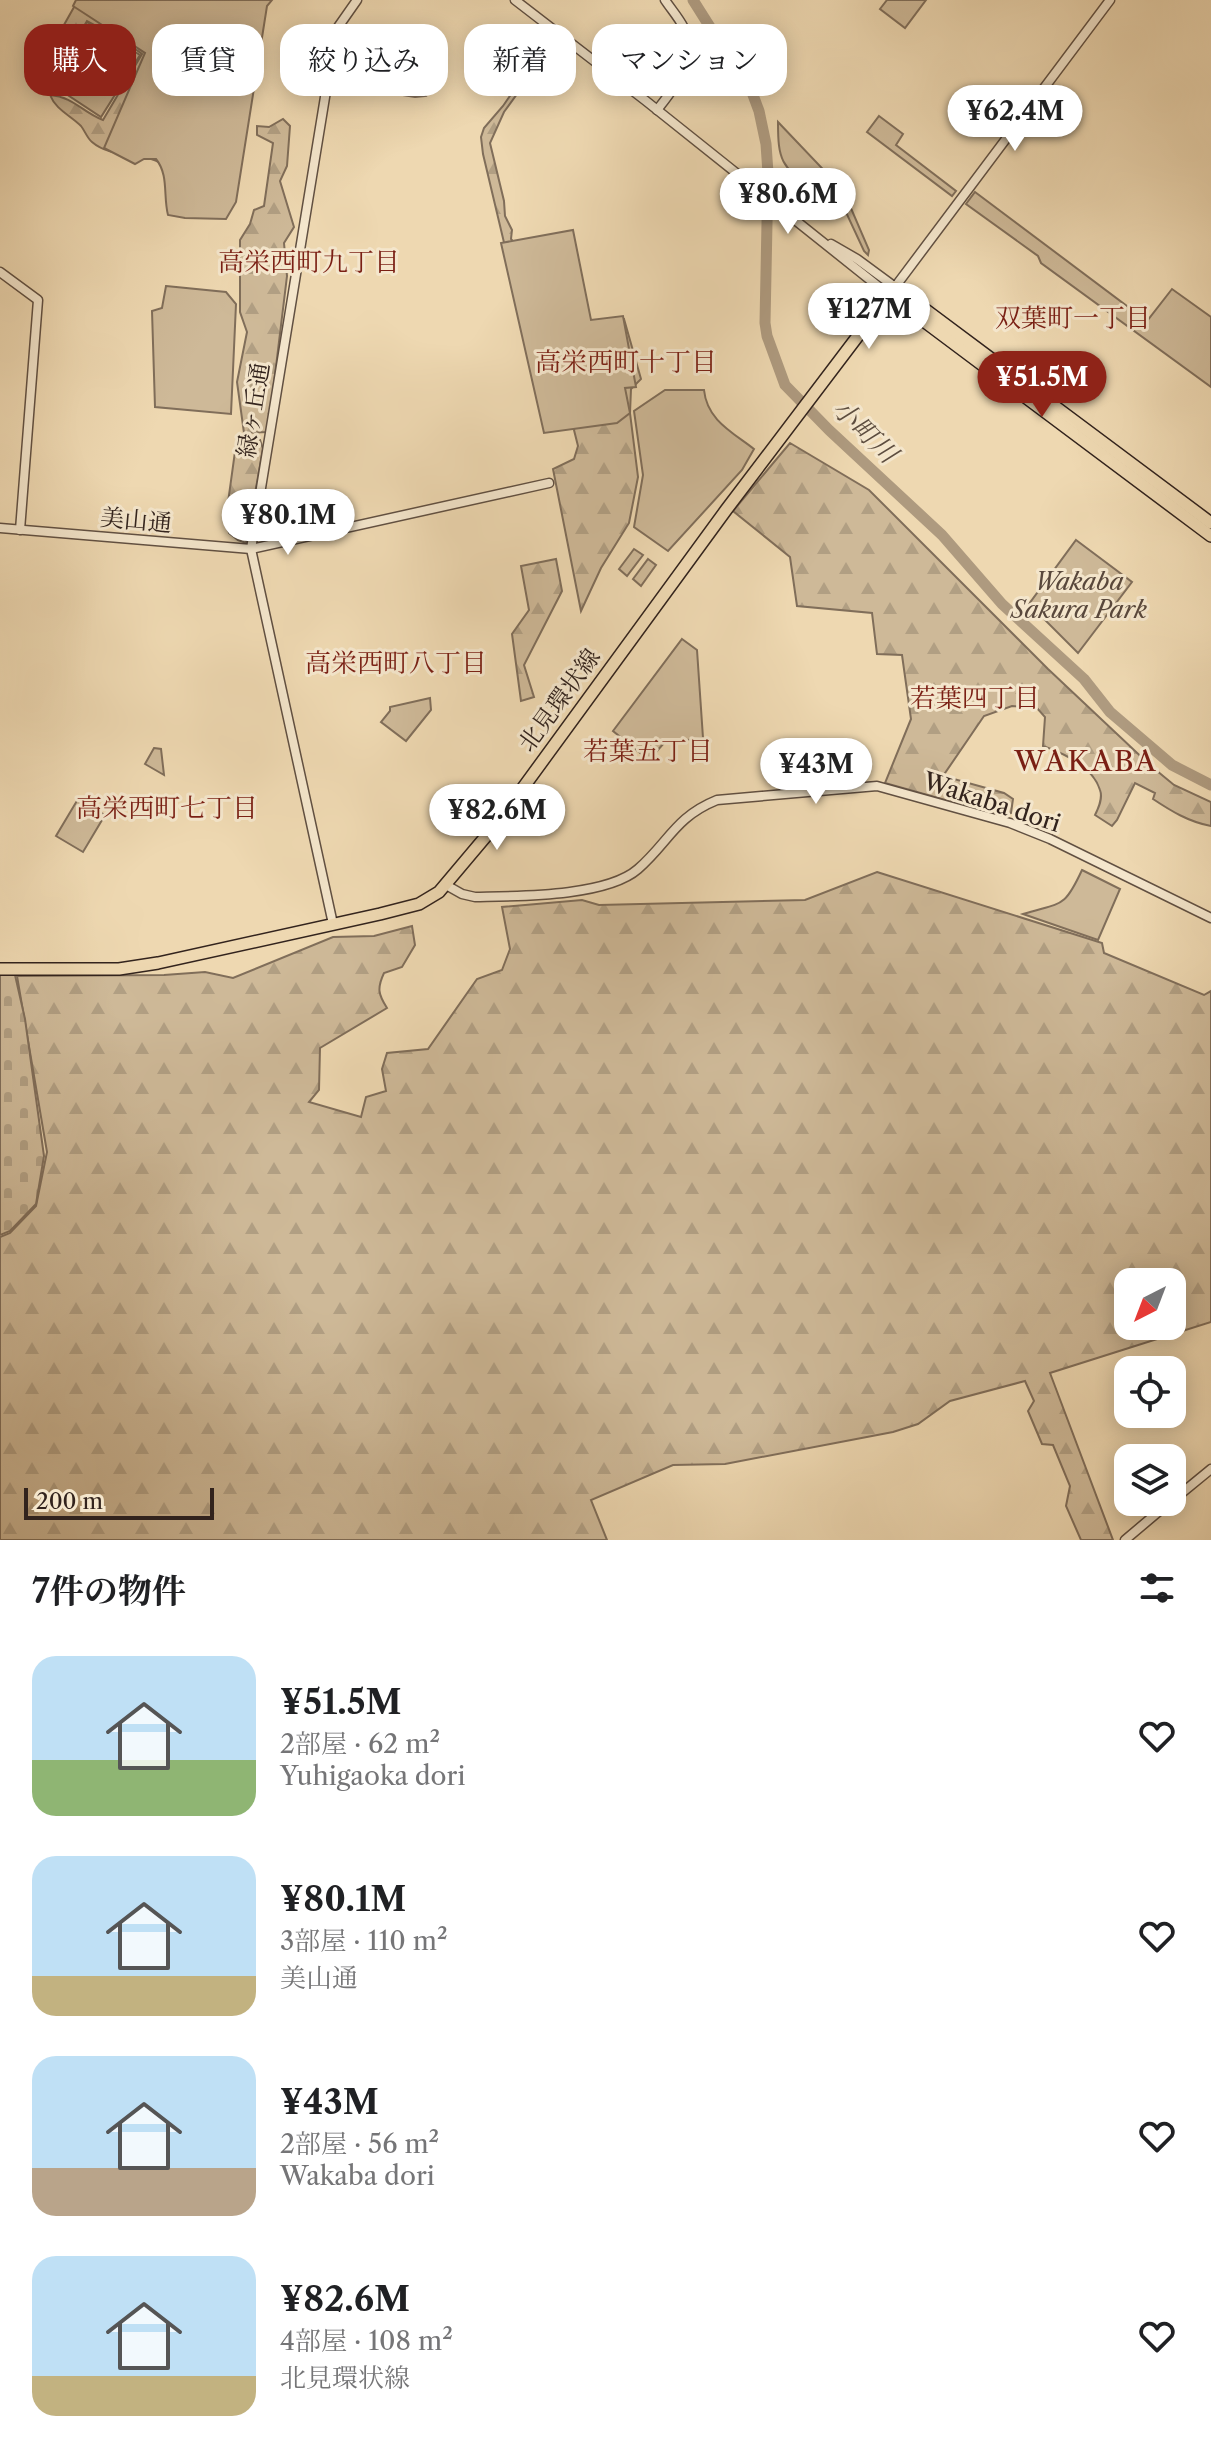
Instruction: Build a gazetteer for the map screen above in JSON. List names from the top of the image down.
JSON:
{
  "streets": {
    "main road": ["北見環状線"],
    "street": ["緑ヶ丘通", "美山通", "Wakaba dori"]
  },
  "crossings": [
    ["緑ヶ丘通", "美山通"],
    ["緑ヶ丘通", "北見環状線"],
    ["北見環状線", "Wakaba dori"]
  ],
  "districts": [
    "高栄西町九丁目",
    "双葉町一丁目",
    "高栄西町十丁目",
    "高栄西町八丁目",
    "若葉四丁目",
    "若葉五丁目",
    "WAKABA",
    "高栄西町七丁目"
  ],
  "water": ["小町川"],
  "parks": ["Wakaba Sakura Park"],
  "scale_bar": "200 m",
  "north": "bottom left",
  "page": {
    "chip": [
      "購入",
      "賃貸",
      "絞り込み",
      "新着",
      "マンション"
    ],
    "price": [
      "¥62.4M",
      "¥80.6M",
      "¥127M",
      "¥51.5M",
      "¥80.1M",
      "¥43M",
      "¥82.6M"
    ],
    "scale": "200 m",
    "heading": "7件の物件",
    "list": [
      {
        "name": "¥51.5M",
        "note": "2部屋 · 62 m² · Yuhigaoka dori"
      },
      {
        "name": "¥80.1M",
        "note": "3部屋 · 110 m² · 美山通"
      },
      {
        "name": "¥43M",
        "note": "2部屋 · 56 m² · Wakaba dori"
      },
      {
        "name": "¥82.6M",
        "note": "4部屋 · 108 m² · 北見環状線"
      }
    ]
  }
}
